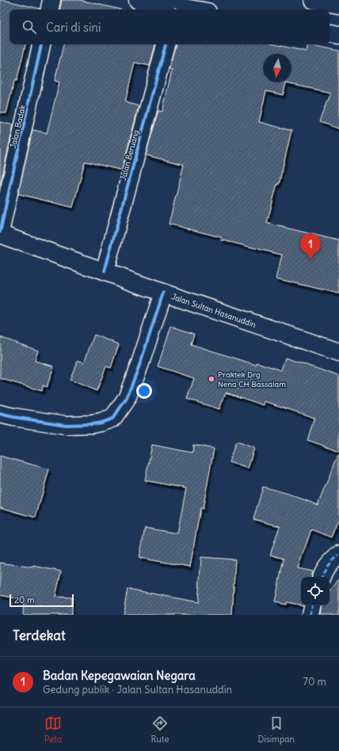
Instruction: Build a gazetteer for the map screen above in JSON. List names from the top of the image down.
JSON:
{
  "streets": {
    "main road": ["Jalan Badak", "Jalan Beruang", "Jalan Sultan Hasanuddin"]
  },
  "crossings": [
    ["Jalan Badak", "Jalan Sultan Hasanuddin"],
    ["Jalan Beruang", "Jalan Sultan Hasanuddin"]
  ],
  "places": ["Praktek Drg Nena CH Bassalam"],
  "scale_bar": "20 m",
  "north": "bottom",
  "page": {
    "search": "Cari di sini",
    "pins": "1",
    "scale": "20 m",
    "heading": "Terdekat",
    "list": [
      {
        "mark": "1",
        "name": "Badan Kepegawaian Negara",
        "note": "Gedung publik · Jalan Sultan Hasanuddin",
        "value": "70 m"
      }
    ],
    "nav": ["Peta", "Rute", "Disimpan"]
  }
}
